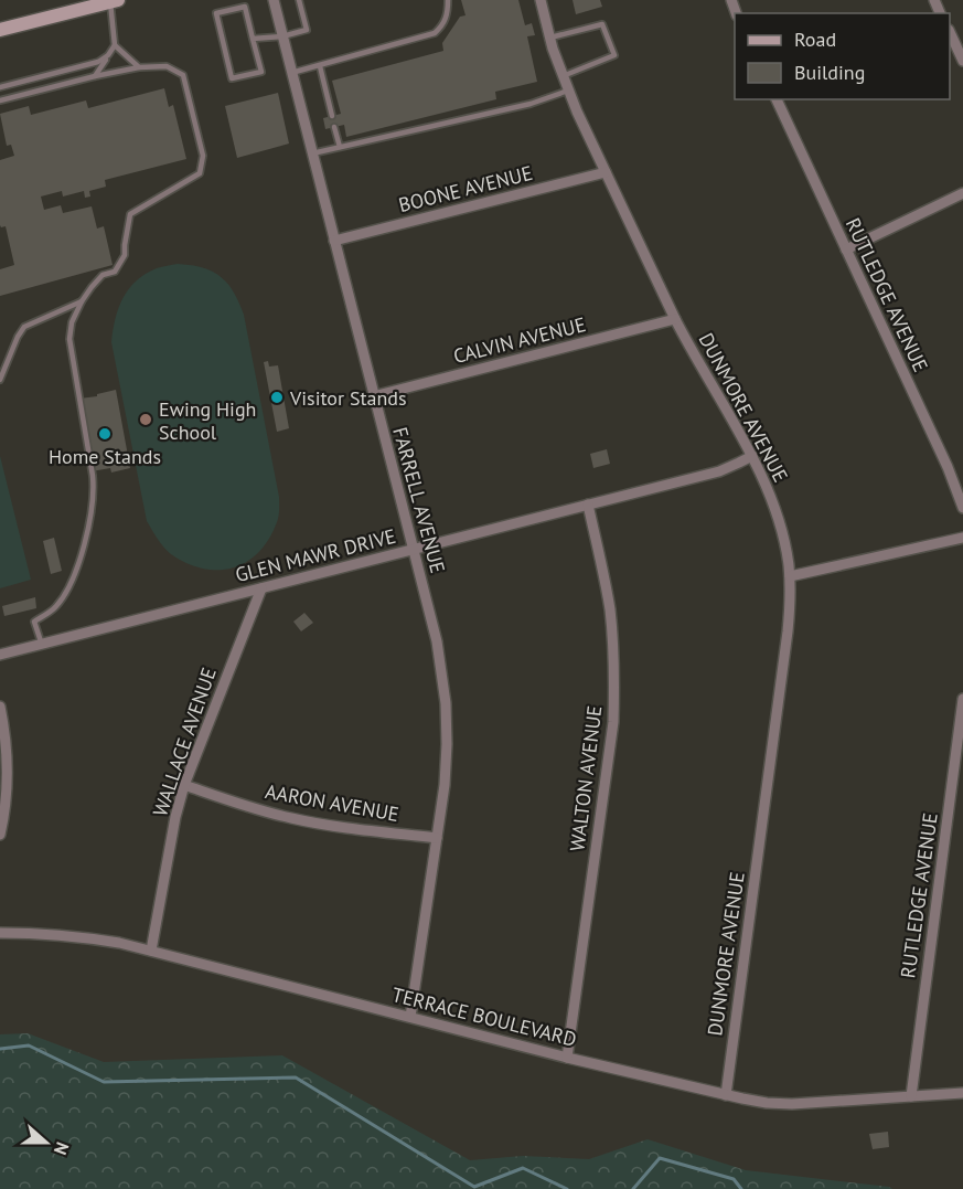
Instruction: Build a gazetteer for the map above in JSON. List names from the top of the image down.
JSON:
{
  "streets": {
    "street": [
      "BOONE AVENUE",
      "RUTLEDGE AVENUE",
      "CALVIN AVENUE",
      "DUNMORE AVENUE",
      "FARRELL AVENUE",
      "GLEN MAWR DRIVE",
      "WALLACE AVENUE",
      "WALTON AVENUE",
      "AARON AVENUE",
      "TERRACE BOULEVARD"
    ]
  },
  "crossings": [
    ["BOONE AVENUE", "DUNMORE AVENUE"],
    ["BOONE AVENUE", "FARRELL AVENUE"],
    ["RUTLEDGE AVENUE", "TERRACE BOULEVARD"],
    ["CALVIN AVENUE", "DUNMORE AVENUE"],
    ["CALVIN AVENUE", "FARRELL AVENUE"],
    ["DUNMORE AVENUE", "GLEN MAWR DRIVE"],
    ["DUNMORE AVENUE", "TERRACE BOULEVARD"],
    ["FARRELL AVENUE", "GLEN MAWR DRIVE"],
    ["FARRELL AVENUE", "AARON AVENUE"],
    ["FARRELL AVENUE", "TERRACE BOULEVARD"],
    ["GLEN MAWR DRIVE", "WALLACE AVENUE"],
    ["GLEN MAWR DRIVE", "WALTON AVENUE"],
    ["WALLACE AVENUE", "AARON AVENUE"],
    ["WALLACE AVENUE", "TERRACE BOULEVARD"],
    ["WALTON AVENUE", "TERRACE BOULEVARD"]
  ],
  "places": ["Visitor Stands", "Ewing High School", "Home Stands"],
  "legend": ["Road", "Building"],
  "north": "right"
}
